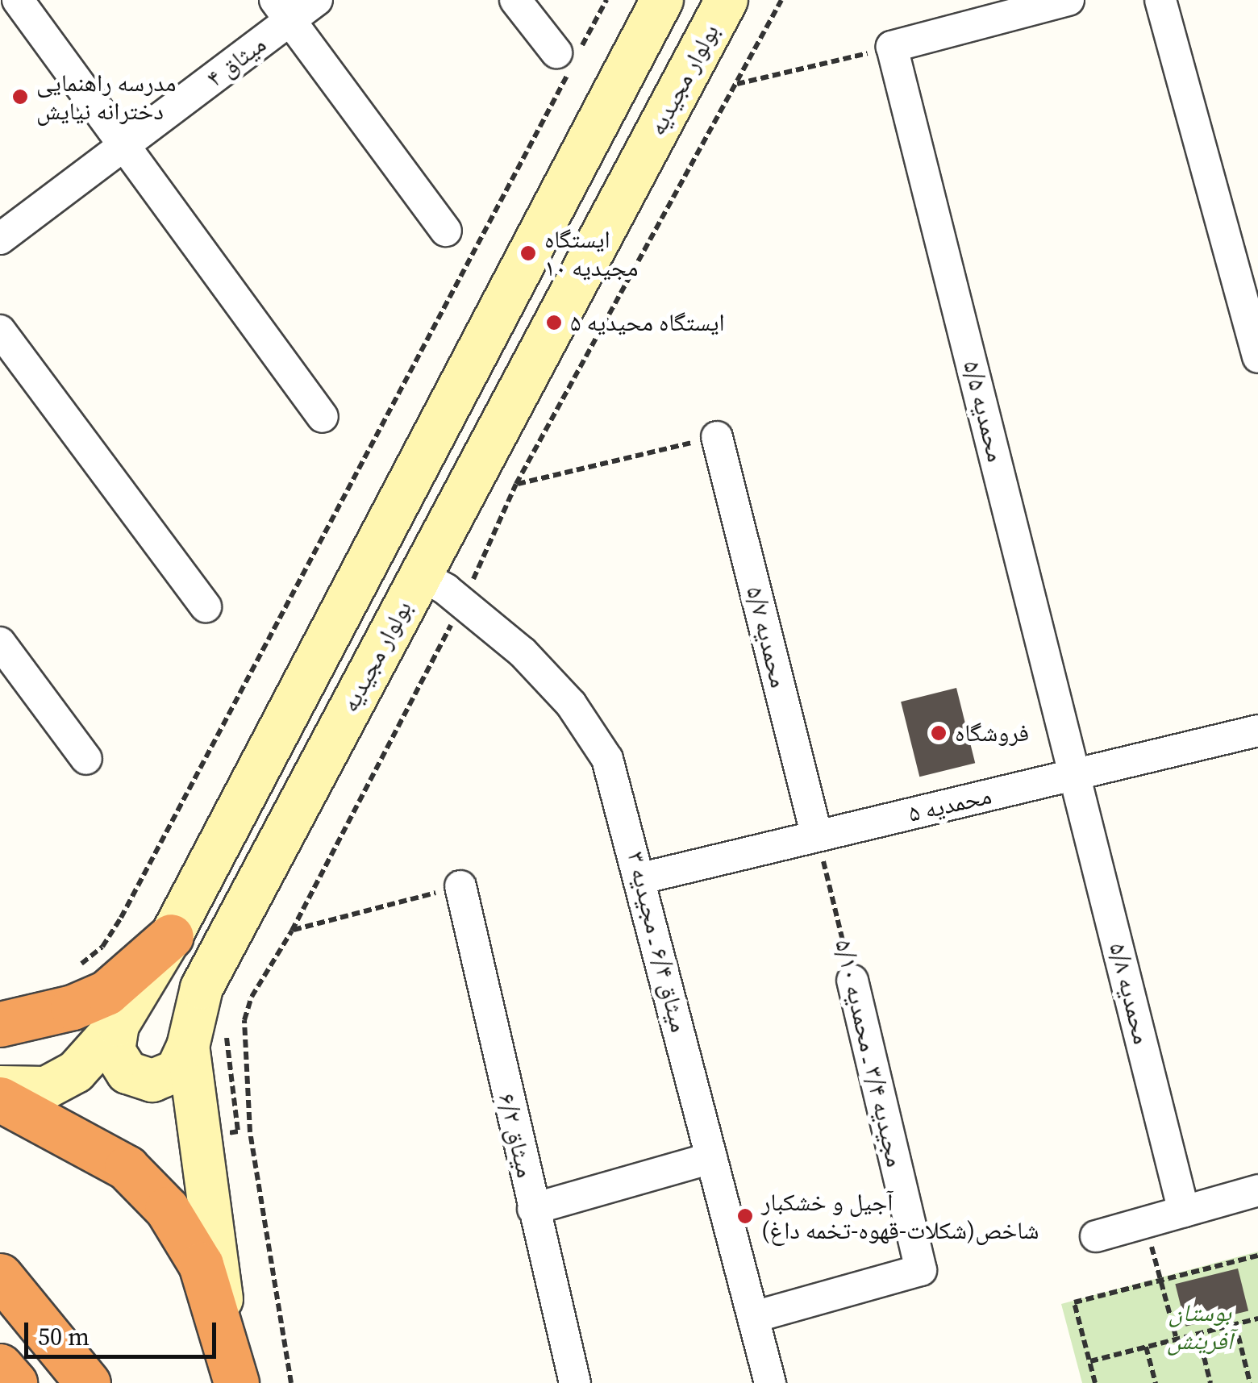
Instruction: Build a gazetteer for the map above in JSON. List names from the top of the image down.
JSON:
{
  "streets": {
    "main road": ["بولوار مجیدیه"],
    "street": [
      "میثاق ۴",
      "محمدیه ۵/۵",
      "محمدیه ۵/۷",
      "محمدیه ۵",
      "میثاق ۶/۴ ـ مجیدیه ۳",
      "محمدیه ۵/۸",
      "مجیدیه ۳/۴ ـ محمدیه ۵/۱۰",
      "میثاق ۶/۲"
    ]
  },
  "crossings": [
    ["بولوار مجیدیه", "میثاق ۶/۴ ـ مجیدیه ۳"],
    ["محمدیه ۵/۵", "محمدیه ۵"],
    ["محمدیه ۵/۵", "محمدیه ۵/۸"],
    ["محمدیه ۵/۷", "محمدیه ۵"],
    ["محمدیه ۵/۷", "مجیدیه ۳/۴ ـ محمدیه ۵/۱۰"],
    ["محمدیه ۵", "میثاق ۶/۴ ـ مجیدیه ۳"],
    ["محمدیه ۵", "محمدیه ۵/۸"],
    ["محمدیه ۵", "مجیدیه ۳/۴ ـ محمدیه ۵/۱۰"],
    ["میثاق ۶/۴ ـ مجیدیه ۳", "مجیدیه ۳/۴ ـ محمدیه ۵/۱۰"]
  ],
  "parks": ["بوستان آفرینش"],
  "places": [
    "مدرسه راهنمایی دخترانه نیایش",
    "ایستگاه مجیدیه ۱۰",
    "ایستگاه محیدیه ۵",
    "فروشگاه",
    "آجیل و خشکبار شاخص(شکلات-قهوه-تخمه داغ)"
  ],
  "scale_bar": "50 m"
}
